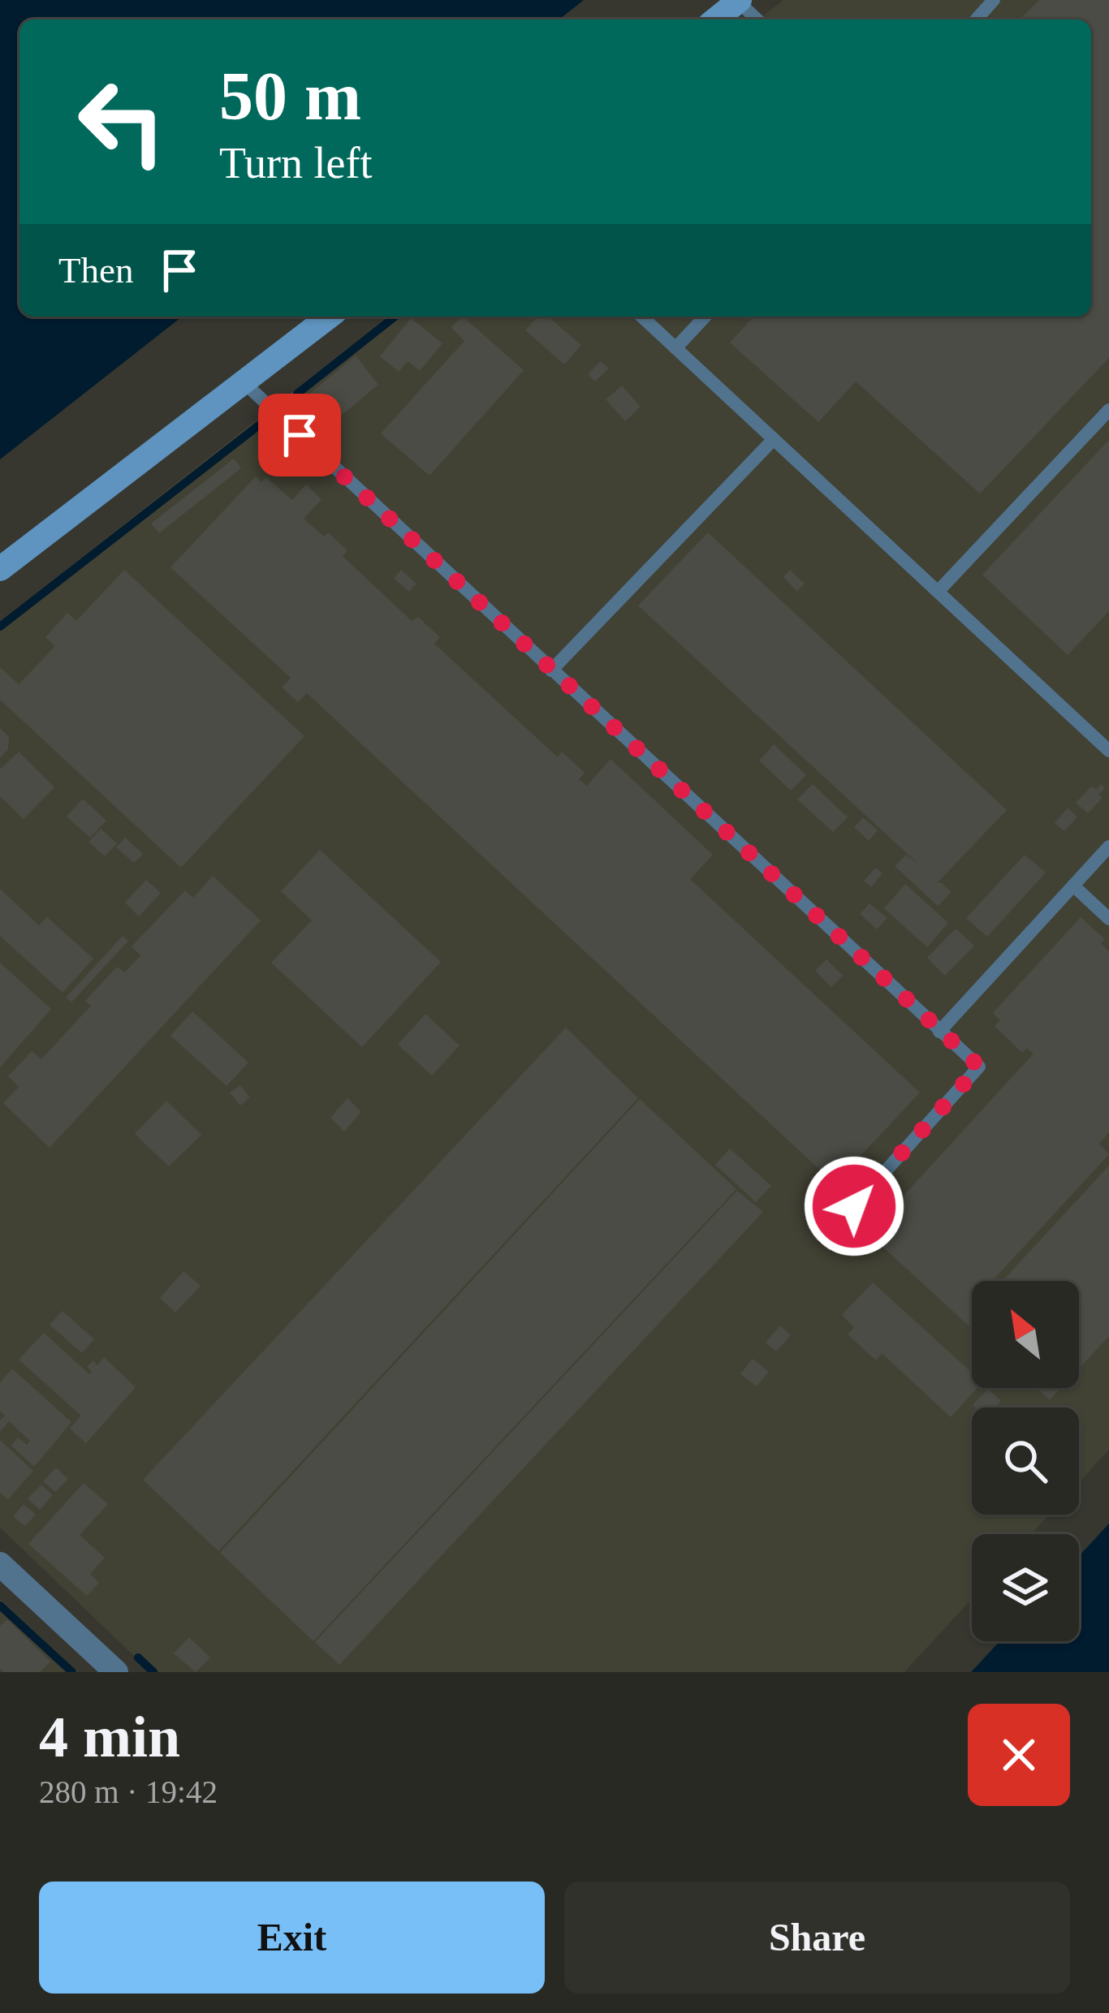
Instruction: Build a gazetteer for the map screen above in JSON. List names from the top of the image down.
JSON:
{
  "north": "top left",
  "page": {
    "turn": ["50 m", "Turn left"],
    "then": "Then",
    "heading": ["4 min", "280 m · 19:42"],
    "buttons": ["Exit", "Share"]
  }
}
